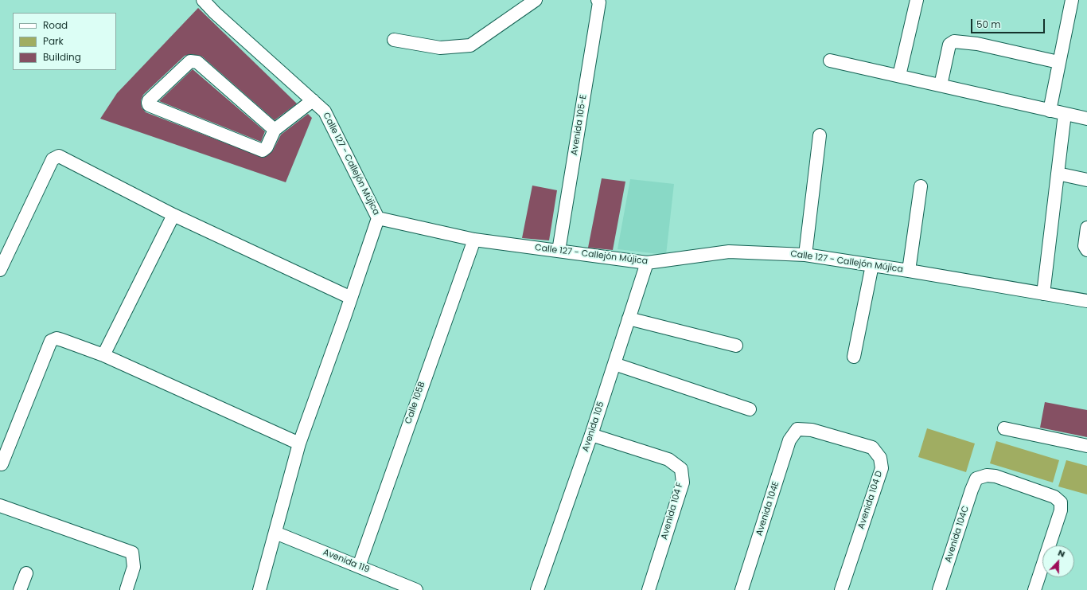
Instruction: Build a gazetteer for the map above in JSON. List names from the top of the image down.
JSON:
{
  "streets": {
    "street": [
      "Avenida 105-E",
      "Calle 127 - Callejón Mújica",
      "Calle 105B",
      "Avenida 105",
      "Avenida 104 D",
      "Avenida 104E",
      "Avenida 104 F",
      "Avenida 104C",
      "Avenida 119"
    ]
  },
  "crossings": [
    ["Avenida 105-E", "Calle 127 - Callejón Mújica"],
    ["Calle 127 - Callejón Mújica", "Calle 105B"],
    ["Calle 127 - Callejón Mújica", "Avenida 105"],
    ["Calle 105B", "Avenida 119"],
    ["Avenida 105", "Avenida 104 F"],
    ["Avenida 104 D", "Avenida 104E"]
  ],
  "legend": ["Road", "Park", "Building"],
  "scale_bar": "50 m",
  "north": "top"
}
